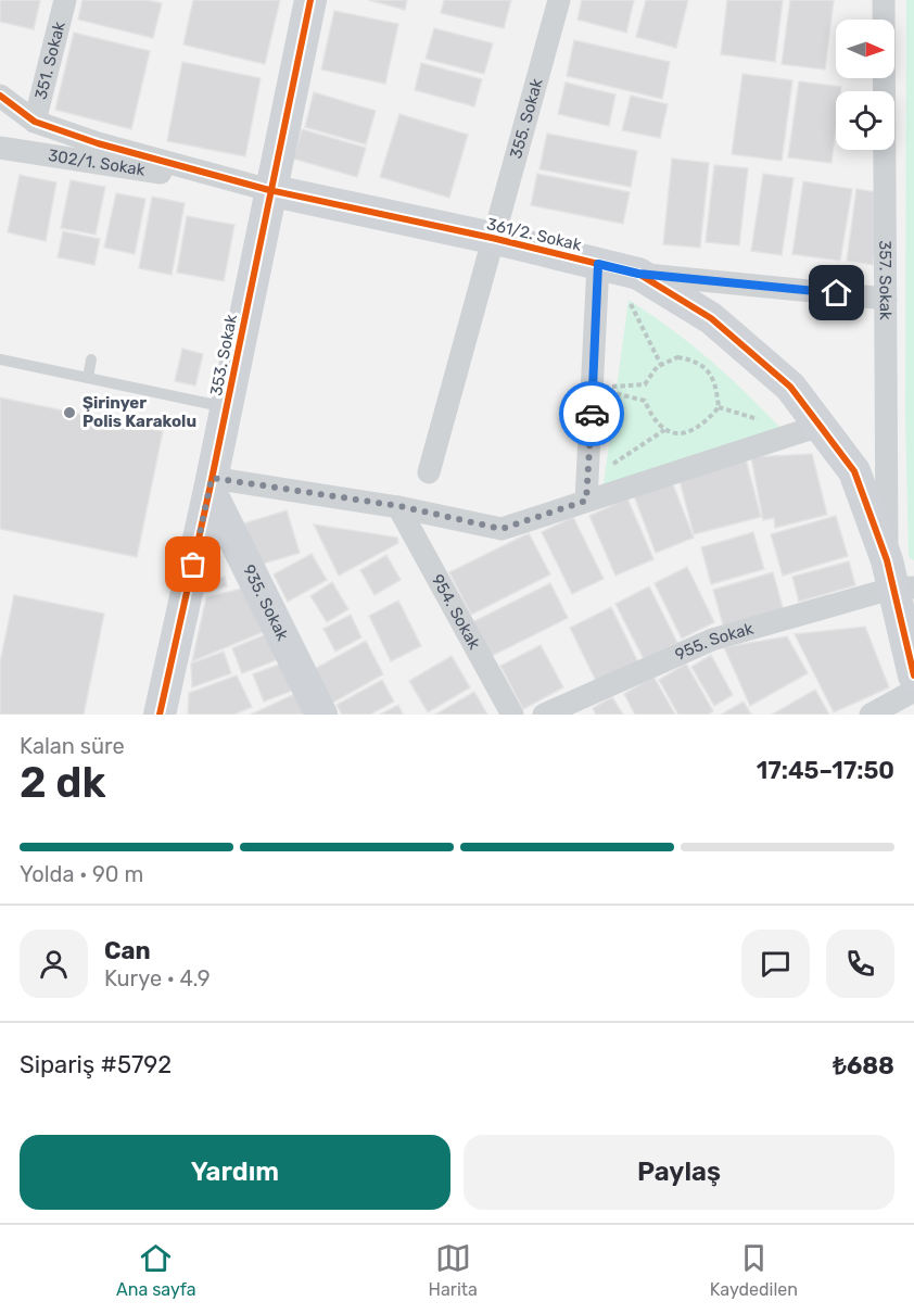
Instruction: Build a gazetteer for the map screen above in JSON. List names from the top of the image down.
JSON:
{
  "streets": {
    "street": [
      "351. Sokak",
      "355. Sokak",
      "302/1. Sokak",
      "361/2. Sokak",
      "357. Sokak",
      "353. Sokak",
      "935. Sokak",
      "954. Sokak",
      "955. Sokak"
    ]
  },
  "crossings": [
    ["355. Sokak", "361/2. Sokak"],
    ["302/1. Sokak", "361/2. Sokak"],
    ["302/1. Sokak", "353. Sokak"],
    ["361/2. Sokak", "357. Sokak"],
    ["361/2. Sokak", "353. Sokak"],
    ["361/2. Sokak", "955. Sokak"],
    ["357. Sokak", "955. Sokak"],
    ["353. Sokak", "935. Sokak"]
  ],
  "places": ["Şirinyer Polis Karakolu"],
  "north": "right",
  "page": {
    "heading": ["2 dk", "Kalan süre", "17:45–17:50"],
    "panel": [
      "Can",
      "Kurye · 4.9",
      "Sipariş #5792",
      "₺688"
    ],
    "bar": "Yolda · 90 m",
    "buttons": ["Yardım", "Paylaş"],
    "tabs": ["Ana sayfa", "Harita", "Kaydedilen"]
  }
}
